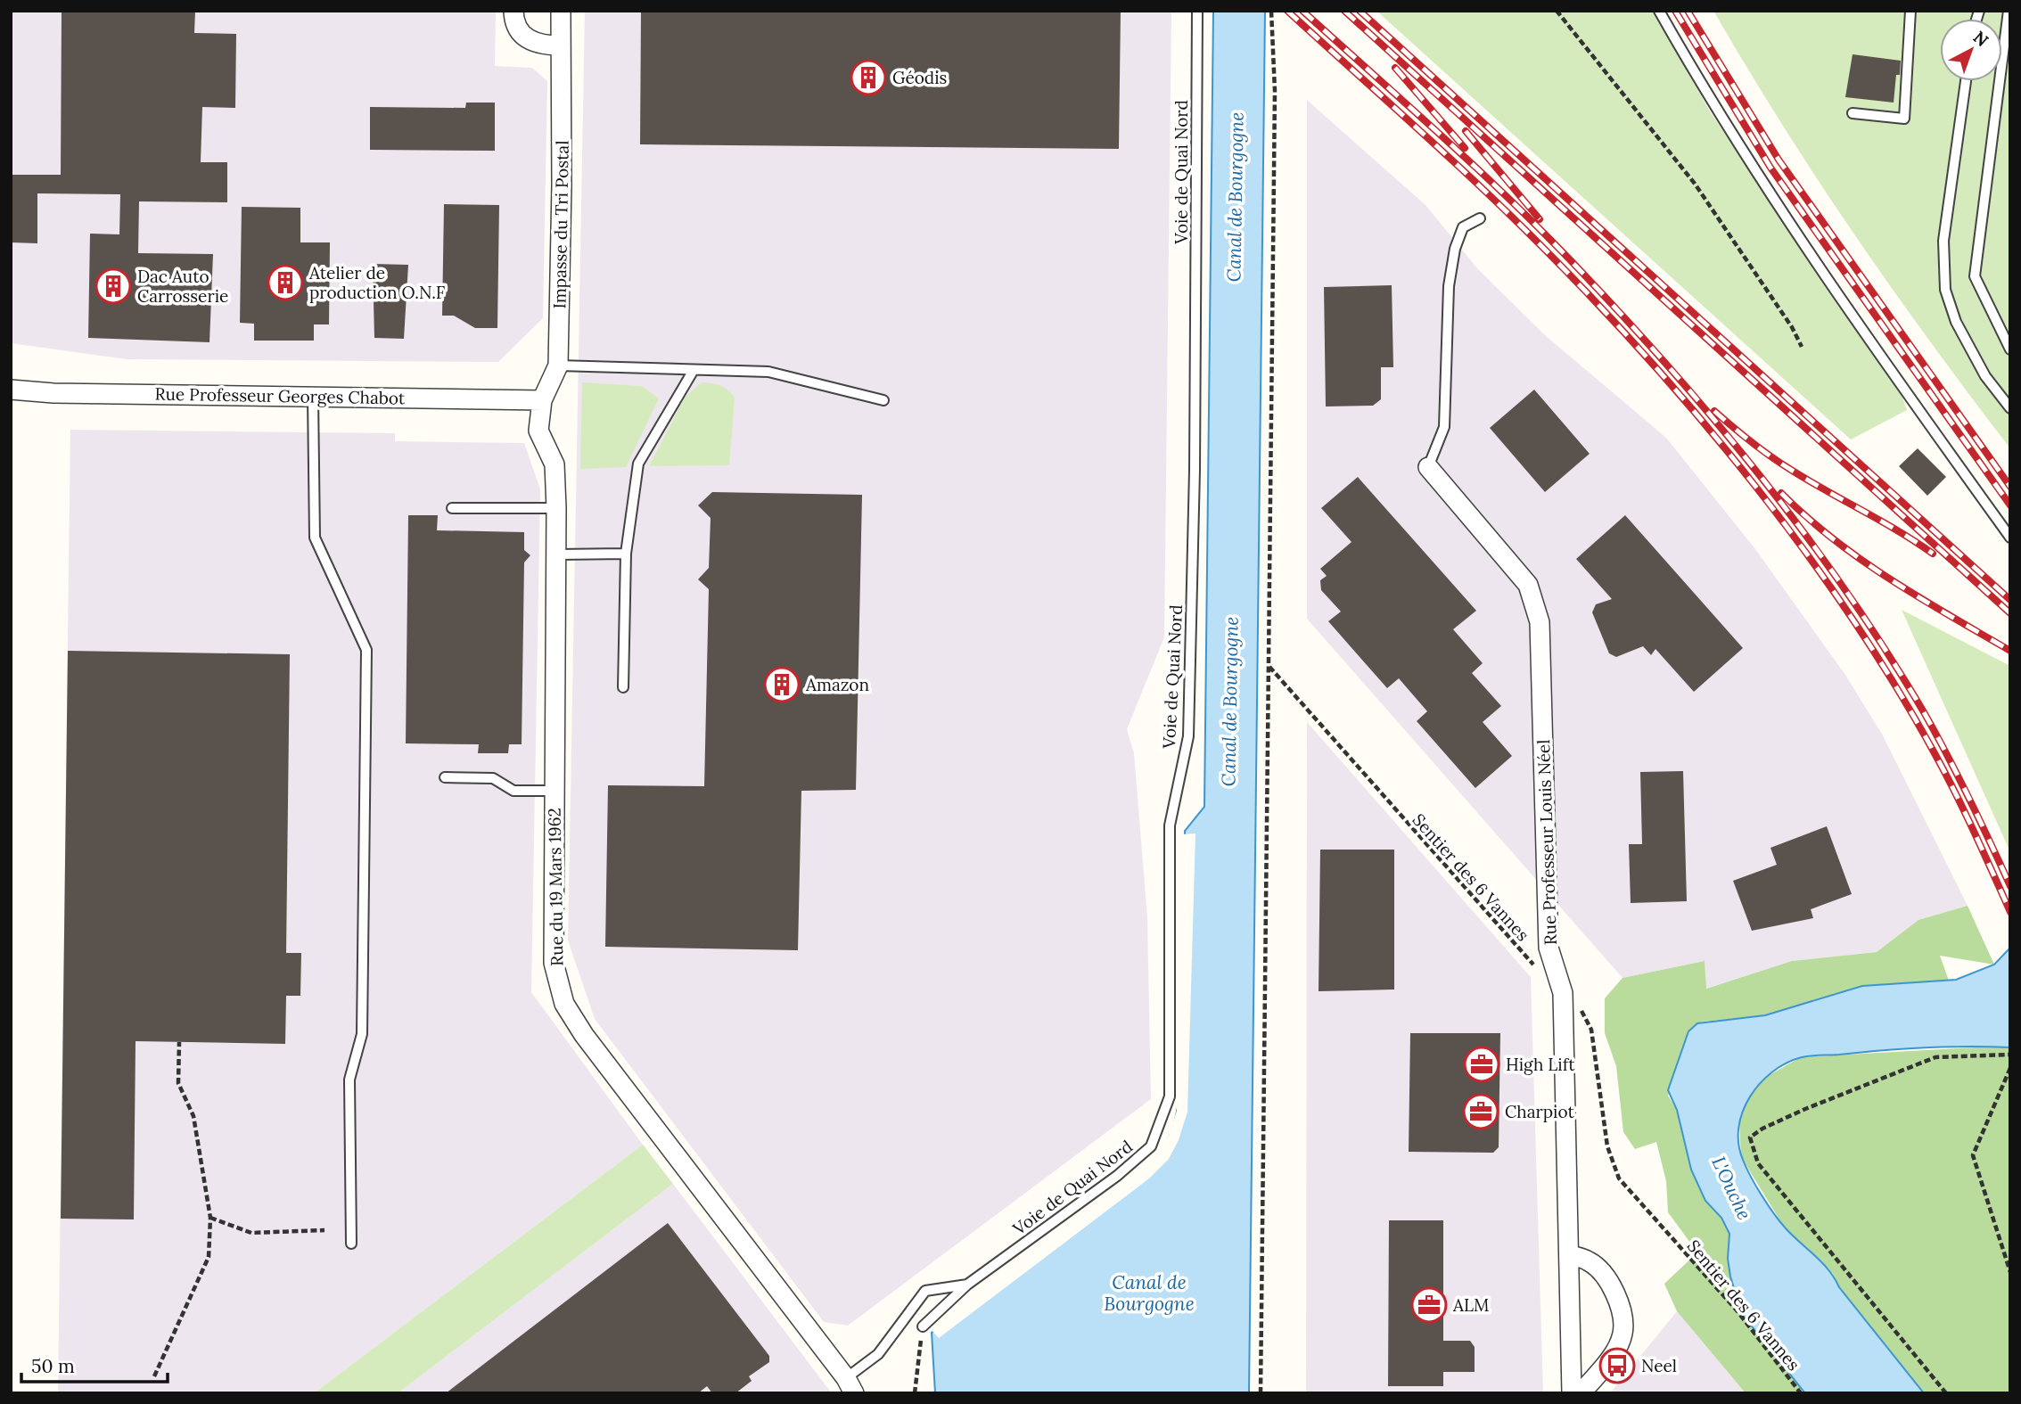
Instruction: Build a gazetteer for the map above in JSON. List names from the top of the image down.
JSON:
{
  "streets": {
    "street": [
      "Impasse du Tri Postal",
      "Rue Professeur Georges Chabot",
      "Rue Professeur Louis Néel",
      "Rue du 19 Mars 1962"
    ],
    "lane": ["Voie de Quai Nord"],
    "path": ["Sentier des 6 Vannes"]
  },
  "crossings": [
    ["Voie de Quai Nord", "Rue du 19 Mars 1962"],
    ["Impasse du Tri Postal", "Rue Professeur Georges Chabot"],
    ["Impasse du Tri Postal", "Rue du 19 Mars 1962"],
    ["Rue Professeur Georges Chabot", "Rue du 19 Mars 1962"],
    ["Rue Professeur Louis Néel", "Sentier des 6 Vannes"]
  ],
  "water": ["Canal de Bourgogne", "L'Ouche"],
  "places": {
    "building": [
      "Géodis",
      "Atelier de production O.N.F",
      "Dac Auto Carrosserie",
      "Amazon"
    ],
    "office": ["High Lift", "Charpiot", "ALM"],
    "bus stop": ["Neel"]
  },
  "scale_bar": "50 m",
  "north": "top right"
}
